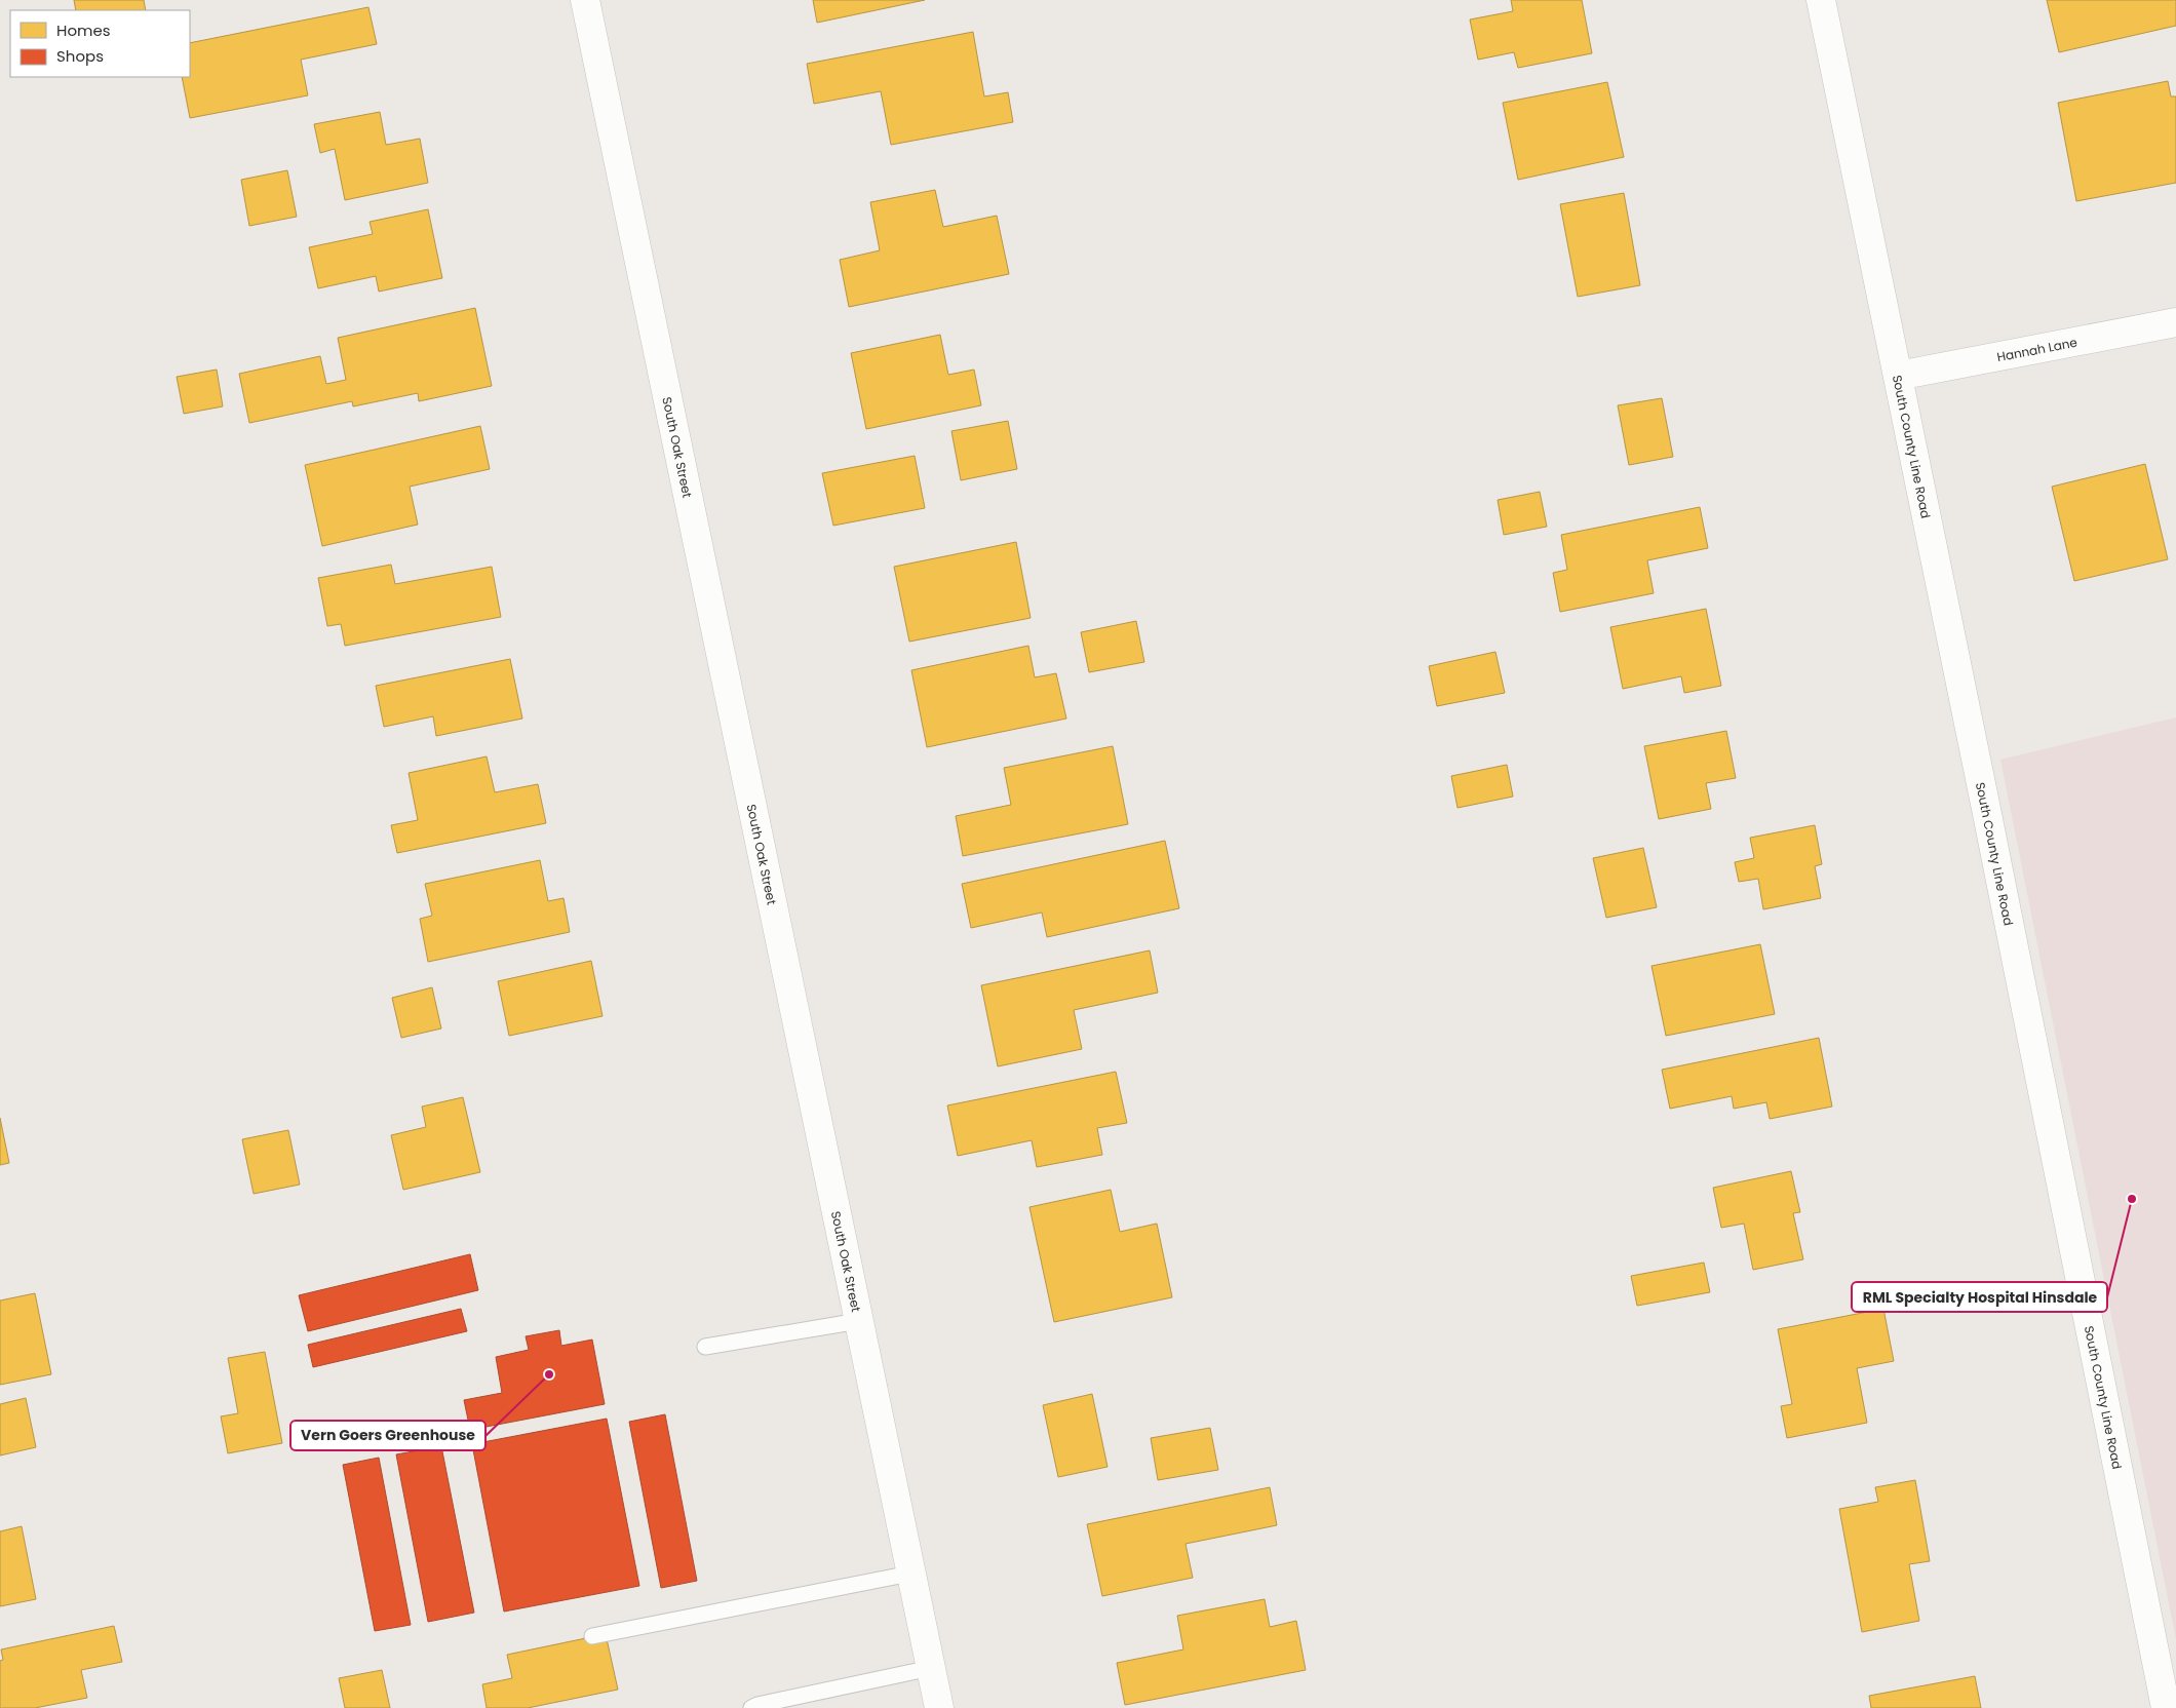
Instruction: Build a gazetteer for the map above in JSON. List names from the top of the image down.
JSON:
{
  "streets": {
    "street": ["Hannah Lane", "South Oak Street", "South County Line Road"]
  },
  "crossings": [
    ["Hannah Lane", "South County Line Road"]
  ],
  "places": ["RML Specialty Hospital Hinsdale", "Vern Goers Greenhouse"],
  "legend": ["Homes", "Shops"]
}
